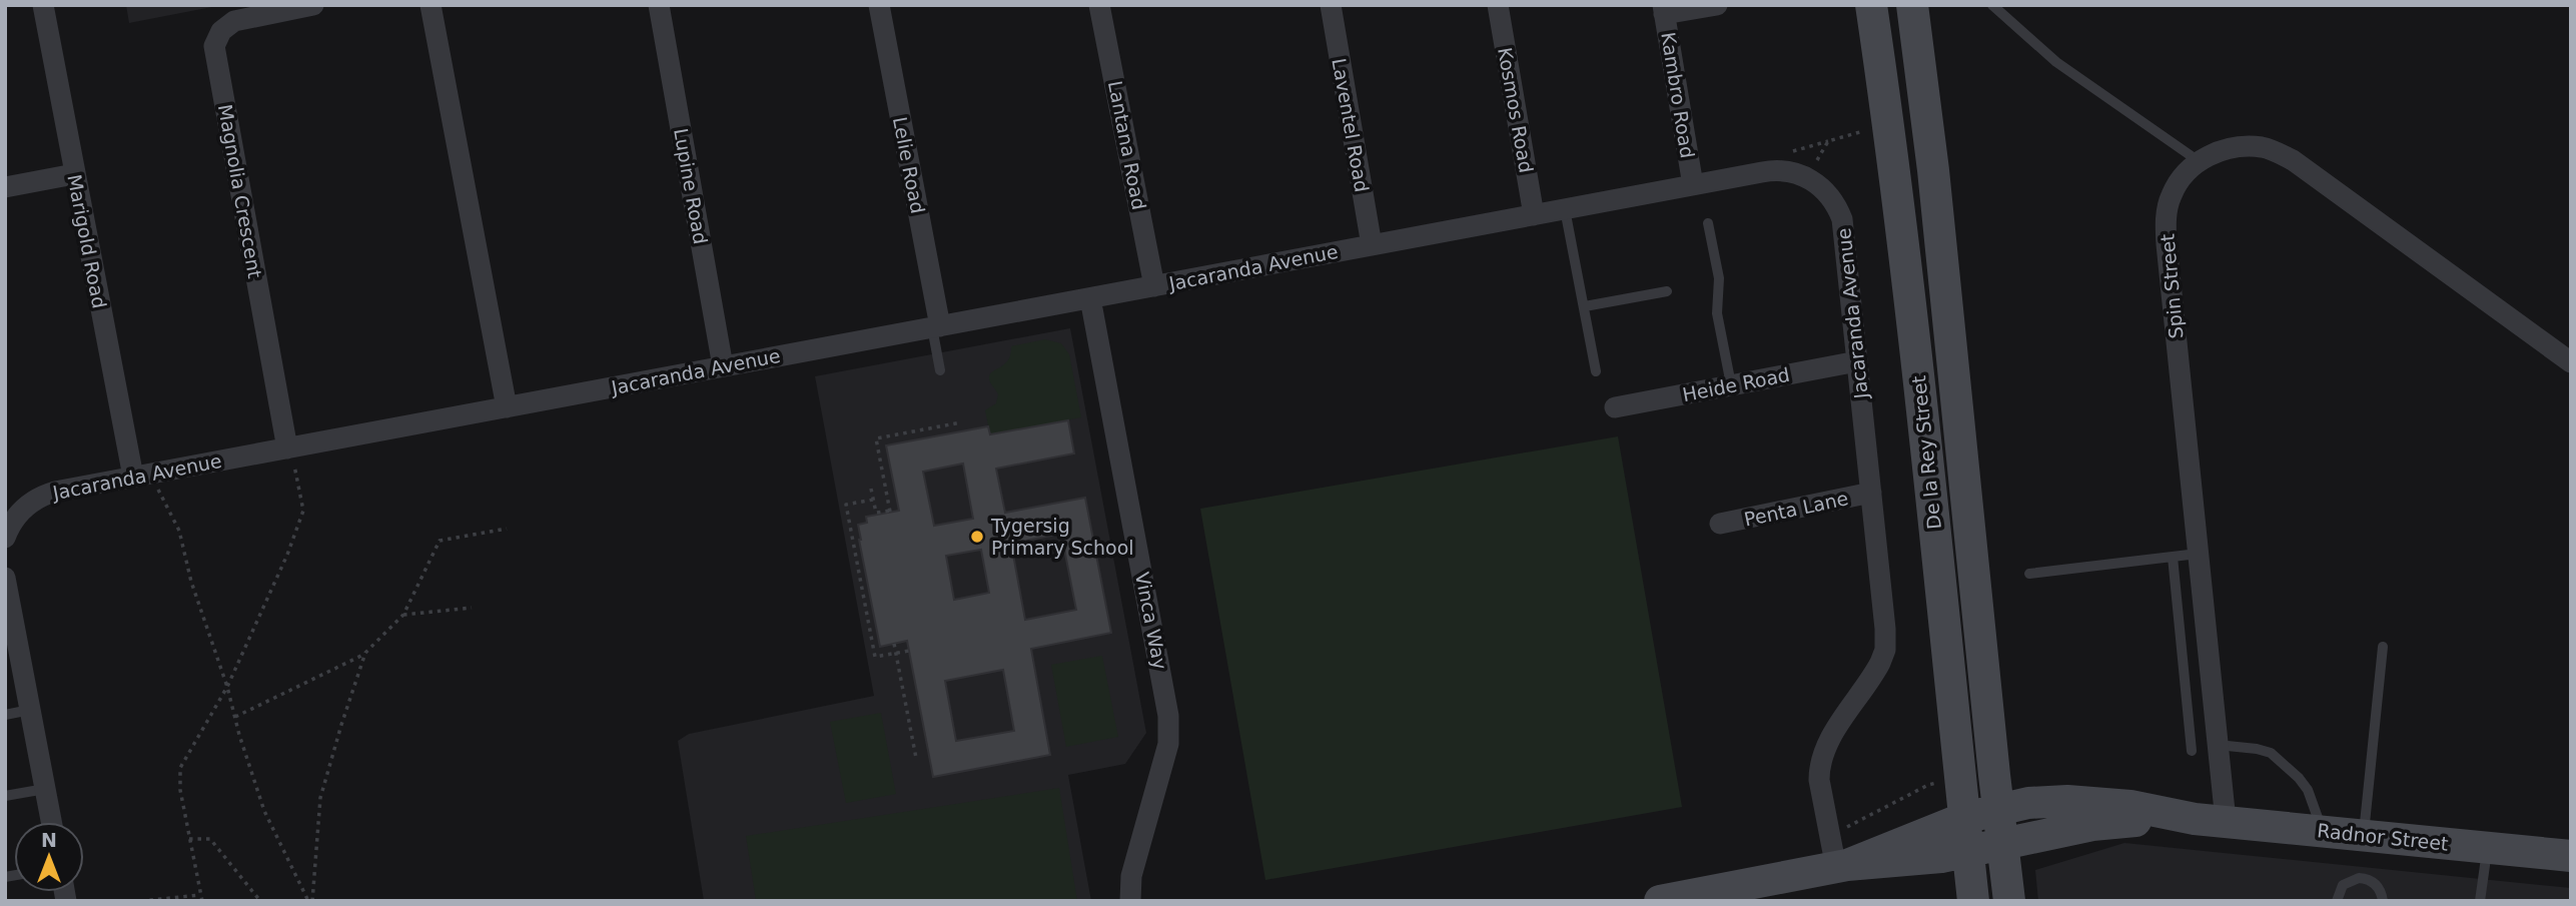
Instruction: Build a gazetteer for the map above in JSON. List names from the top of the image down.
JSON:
{
  "streets": {
    "main road": ["De la Rey Street", "Radnor Street"],
    "street": [
      "Kambro Road",
      "Kosmos Road",
      "Laventel Road",
      "Lantana Road",
      "Lelie Road",
      "Lupine Road",
      "Magnolia Crescent",
      "Marigold Road",
      "Jacaranda Avenue",
      "Spin Street",
      "Heide Road",
      "Penta Lane",
      "Vinca Way"
    ]
  },
  "crossings": [
    ["Kambro Road", "Jacaranda Avenue"],
    ["Kosmos Road", "Jacaranda Avenue"],
    ["Laventel Road", "Jacaranda Avenue"],
    ["Lantana Road", "Jacaranda Avenue"],
    ["Lelie Road", "Jacaranda Avenue"],
    ["Lupine Road", "Jacaranda Avenue"],
    ["Magnolia Crescent", "Jacaranda Avenue"],
    ["Marigold Road", "Jacaranda Avenue"],
    ["Jacaranda Avenue", "Heide Road"],
    ["Jacaranda Avenue", "Penta Lane"],
    ["Jacaranda Avenue", "Vinca Way"],
    ["Jacaranda Avenue", "Radnor Street"],
    ["Spin Street", "Radnor Street"],
    ["De la Rey Street", "Radnor Street"]
  ],
  "places": ["Tygersig Primary School"],
  "north": "top"
}
